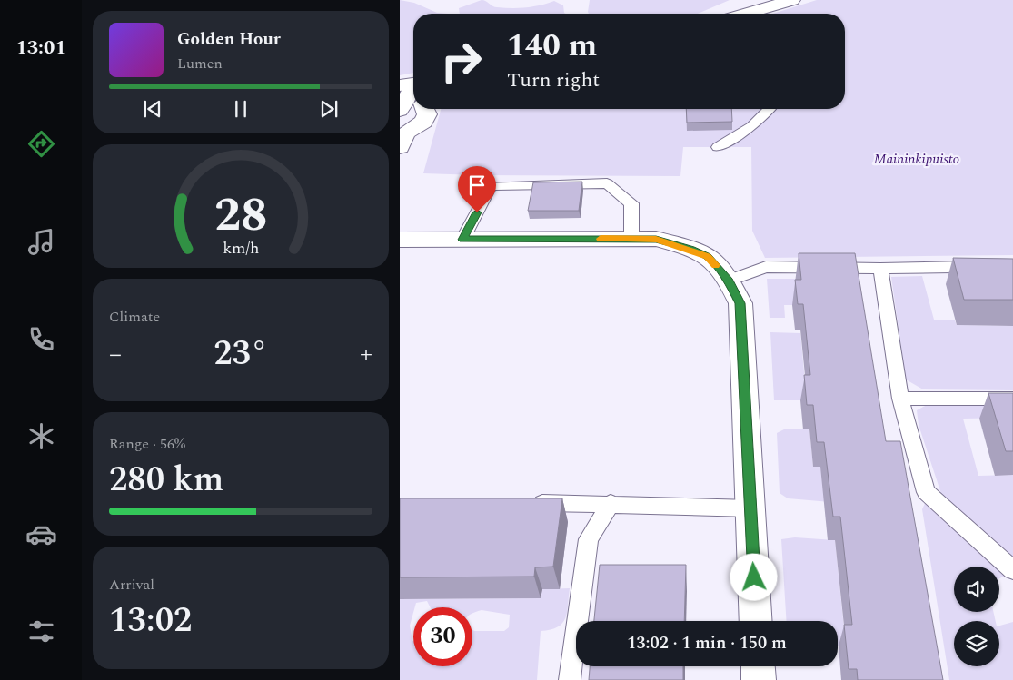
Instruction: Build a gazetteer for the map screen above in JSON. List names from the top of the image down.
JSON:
{
  "parks": ["Maininkipuisto"],
  "page": {
    "tabs": "13:01",
    "turn": ["140 m", "Turn right"],
    "song": ["Golden Hour", "Lumen"],
    "tile": [
      "Climate",
      ["Range · 56%", "280 km"],
      ["Arrival", "13:02"]
    ],
    "heat": ["−", "23°", "+"],
    "limit": "30",
    "trip": "13:02 · 1 min · 150 m",
    "gauge": ["28", "km/h"]
  }
}
